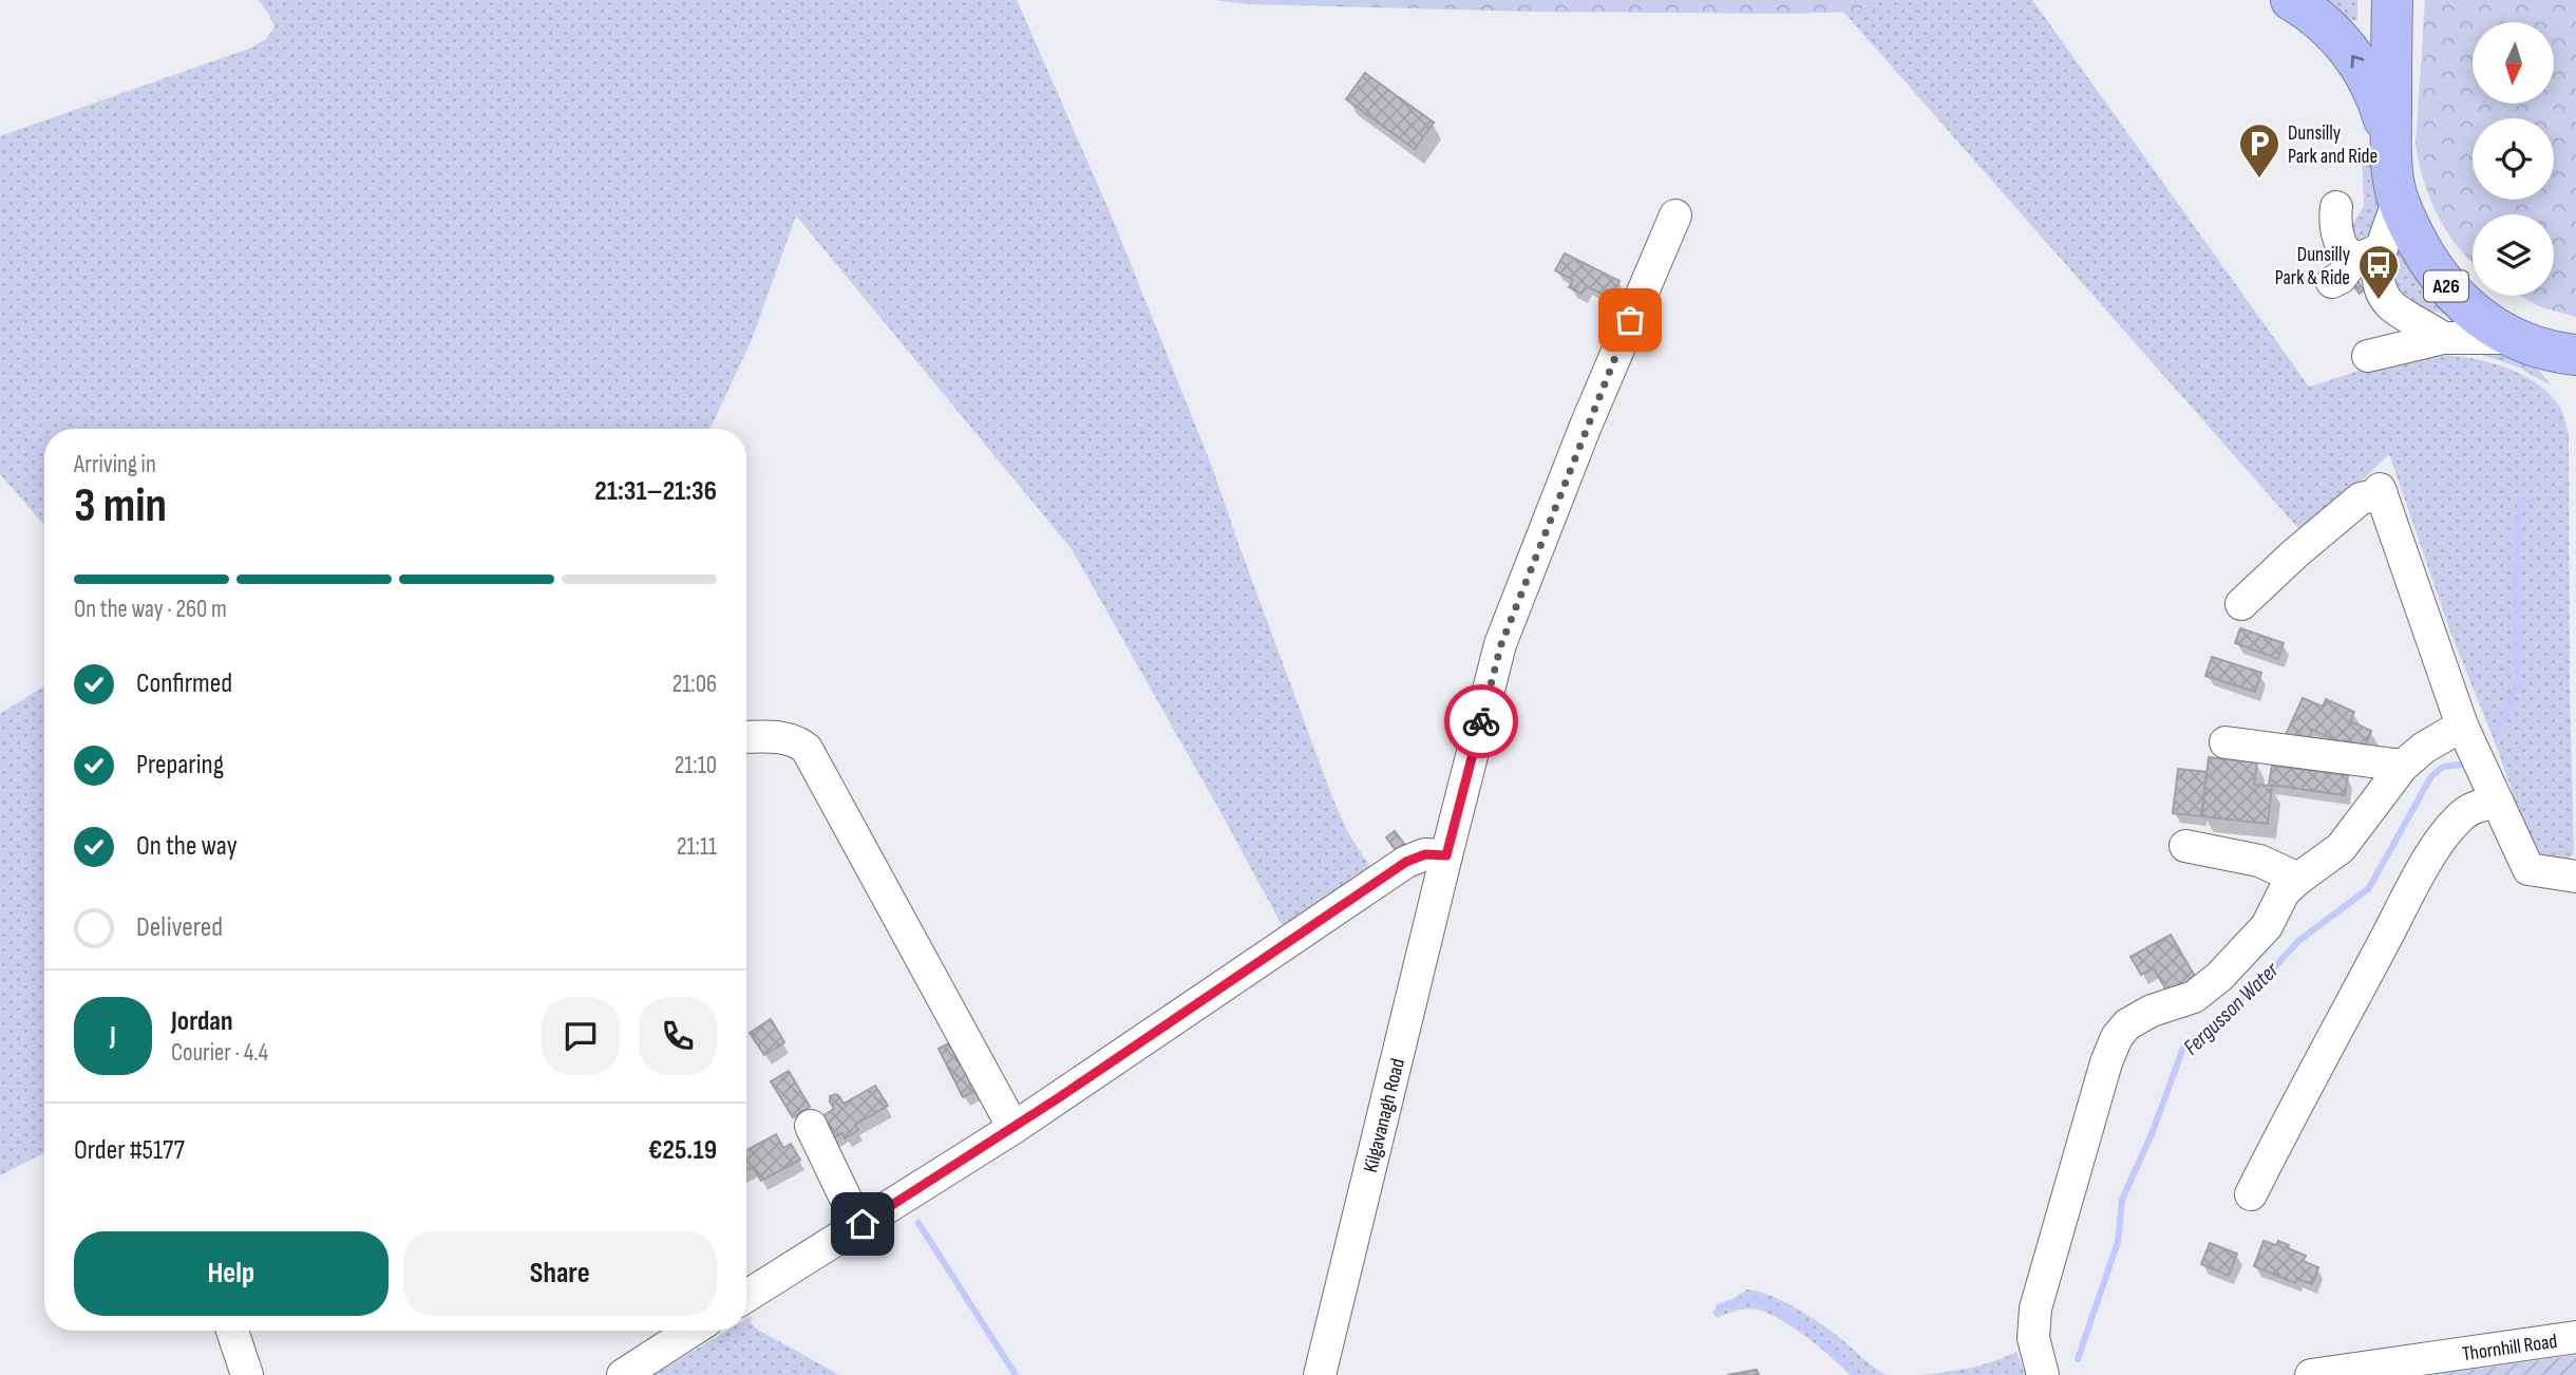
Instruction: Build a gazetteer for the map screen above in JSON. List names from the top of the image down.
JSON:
{
  "streets": {
    "highway": ["A26"],
    "street": ["Kilgavanagh Road", "Thornhill Road"]
  },
  "water": ["Fergusson Water"],
  "places": {
    "parking": ["Dunsilly Park and Ride"],
    "bus stop": ["Dunsilly Park & Ride"]
  },
  "north": "bottom",
  "page": {
    "heading": ["3 min", "Arriving in", "21:31–21:36"],
    "panel": [
      "Jordan",
      "Courier · 4.4",
      "Order #5177",
      "€25.19"
    ],
    "bar": "On the way · 260 m",
    "list": [
      ["Confirmed", "21:06"],
      ["Preparing", "21:10"],
      ["On the way", "21:11"],
      "Delivered"
    ],
    "round": "J",
    "buttons": ["Help", "Share"]
  }
}
